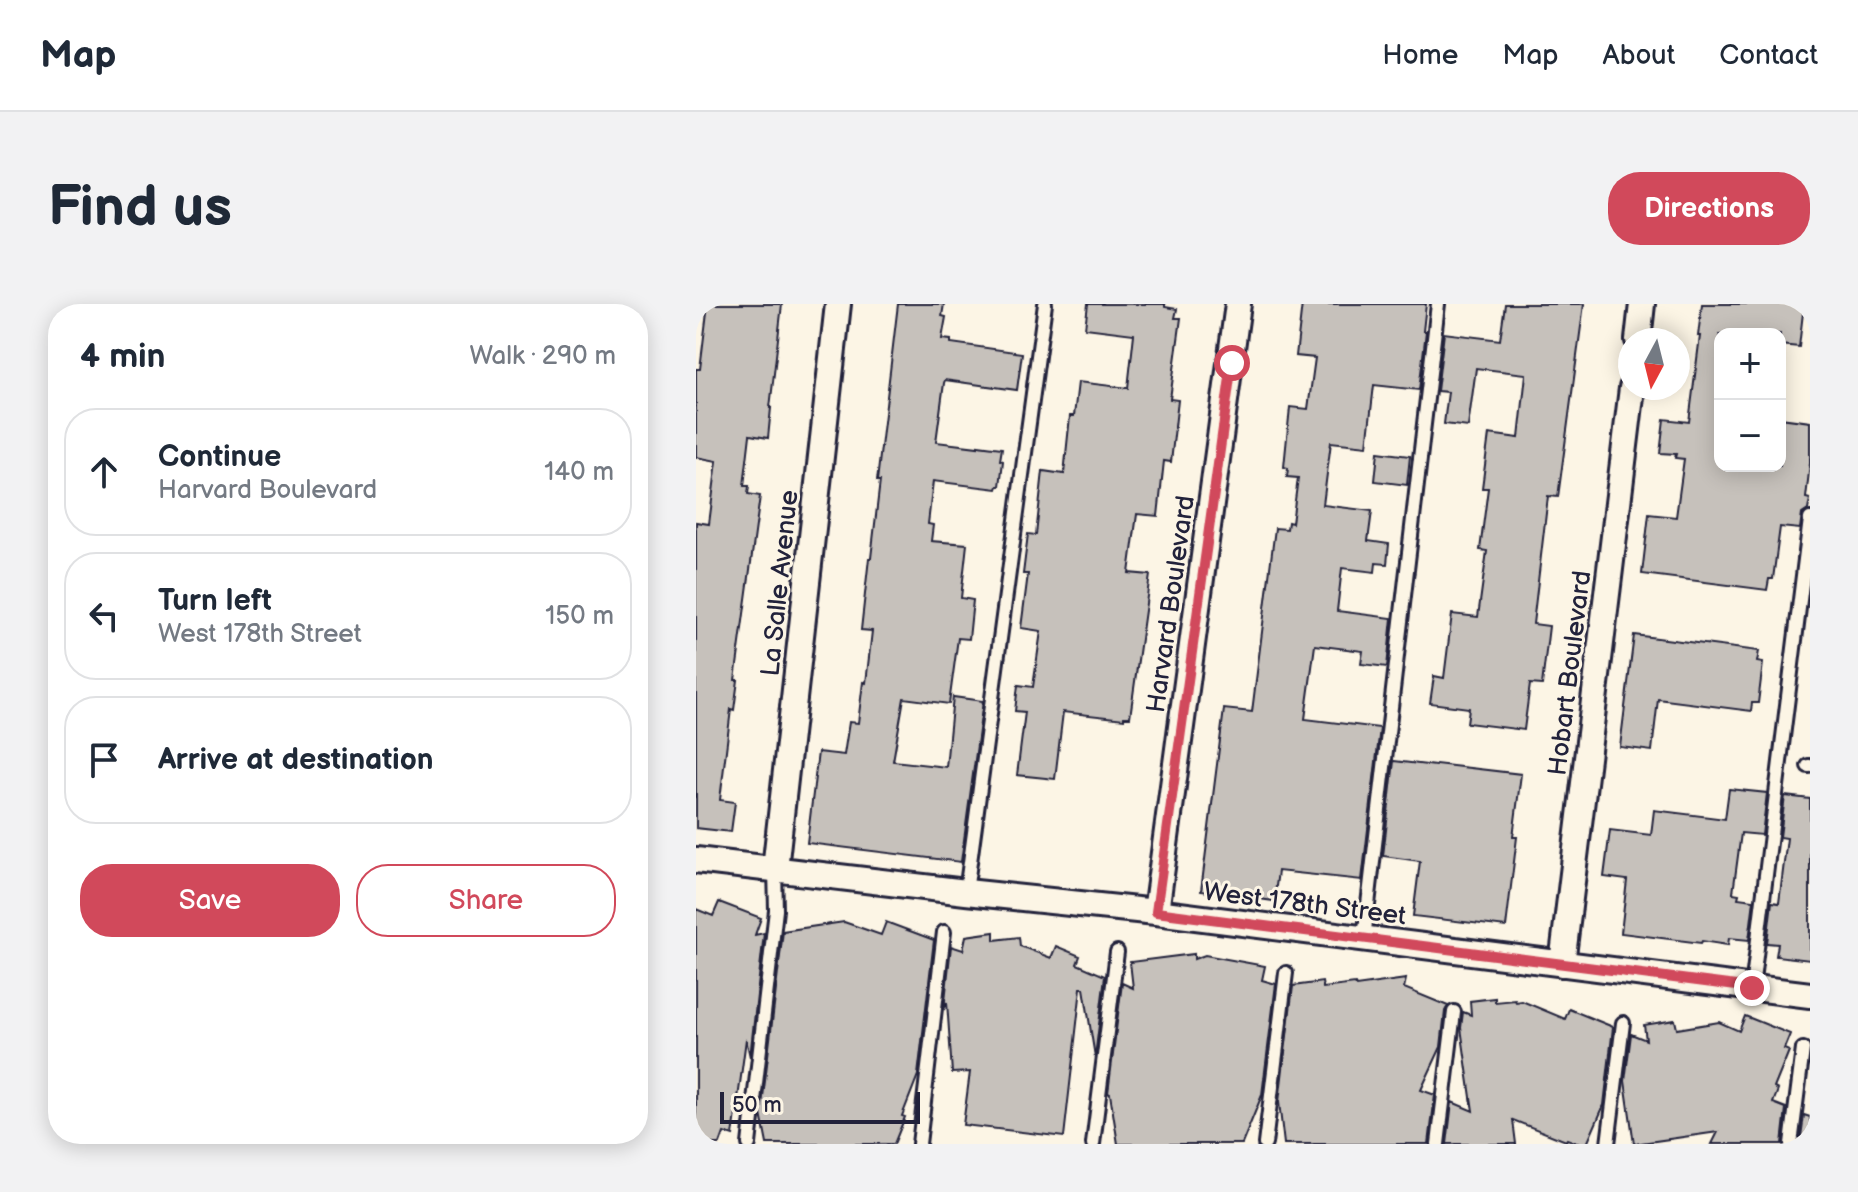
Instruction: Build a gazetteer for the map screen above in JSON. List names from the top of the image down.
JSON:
{
  "streets": {
    "street": [
      "La Salle Avenue",
      "Harvard Boulevard",
      "Hobart Boulevard",
      "West 178th Street"
    ]
  },
  "crossings": [
    ["La Salle Avenue", "West 178th Street"],
    ["Harvard Boulevard", "West 178th Street"],
    ["Hobart Boulevard", "West 178th Street"]
  ],
  "scale_bar": "50 m",
  "north": "bottom",
  "page": {
    "header": "Map",
    "nav": [
      "Home",
      "Map",
      "About",
      "Contact"
    ],
    "buttons": [
      "Directions",
      ["Save", "Share"]
    ],
    "title": "Find us",
    "heading": ["4 min", "Walk · 290 m"],
    "map_buttons": ["+", "−"],
    "list": [
      ["Continue", "Harvard Boulevard", "140 m"],
      ["Turn left", "West 178th Street", "150 m"],
      "Arrive at destination"
    ],
    "scale": "50 m"
  }
}
